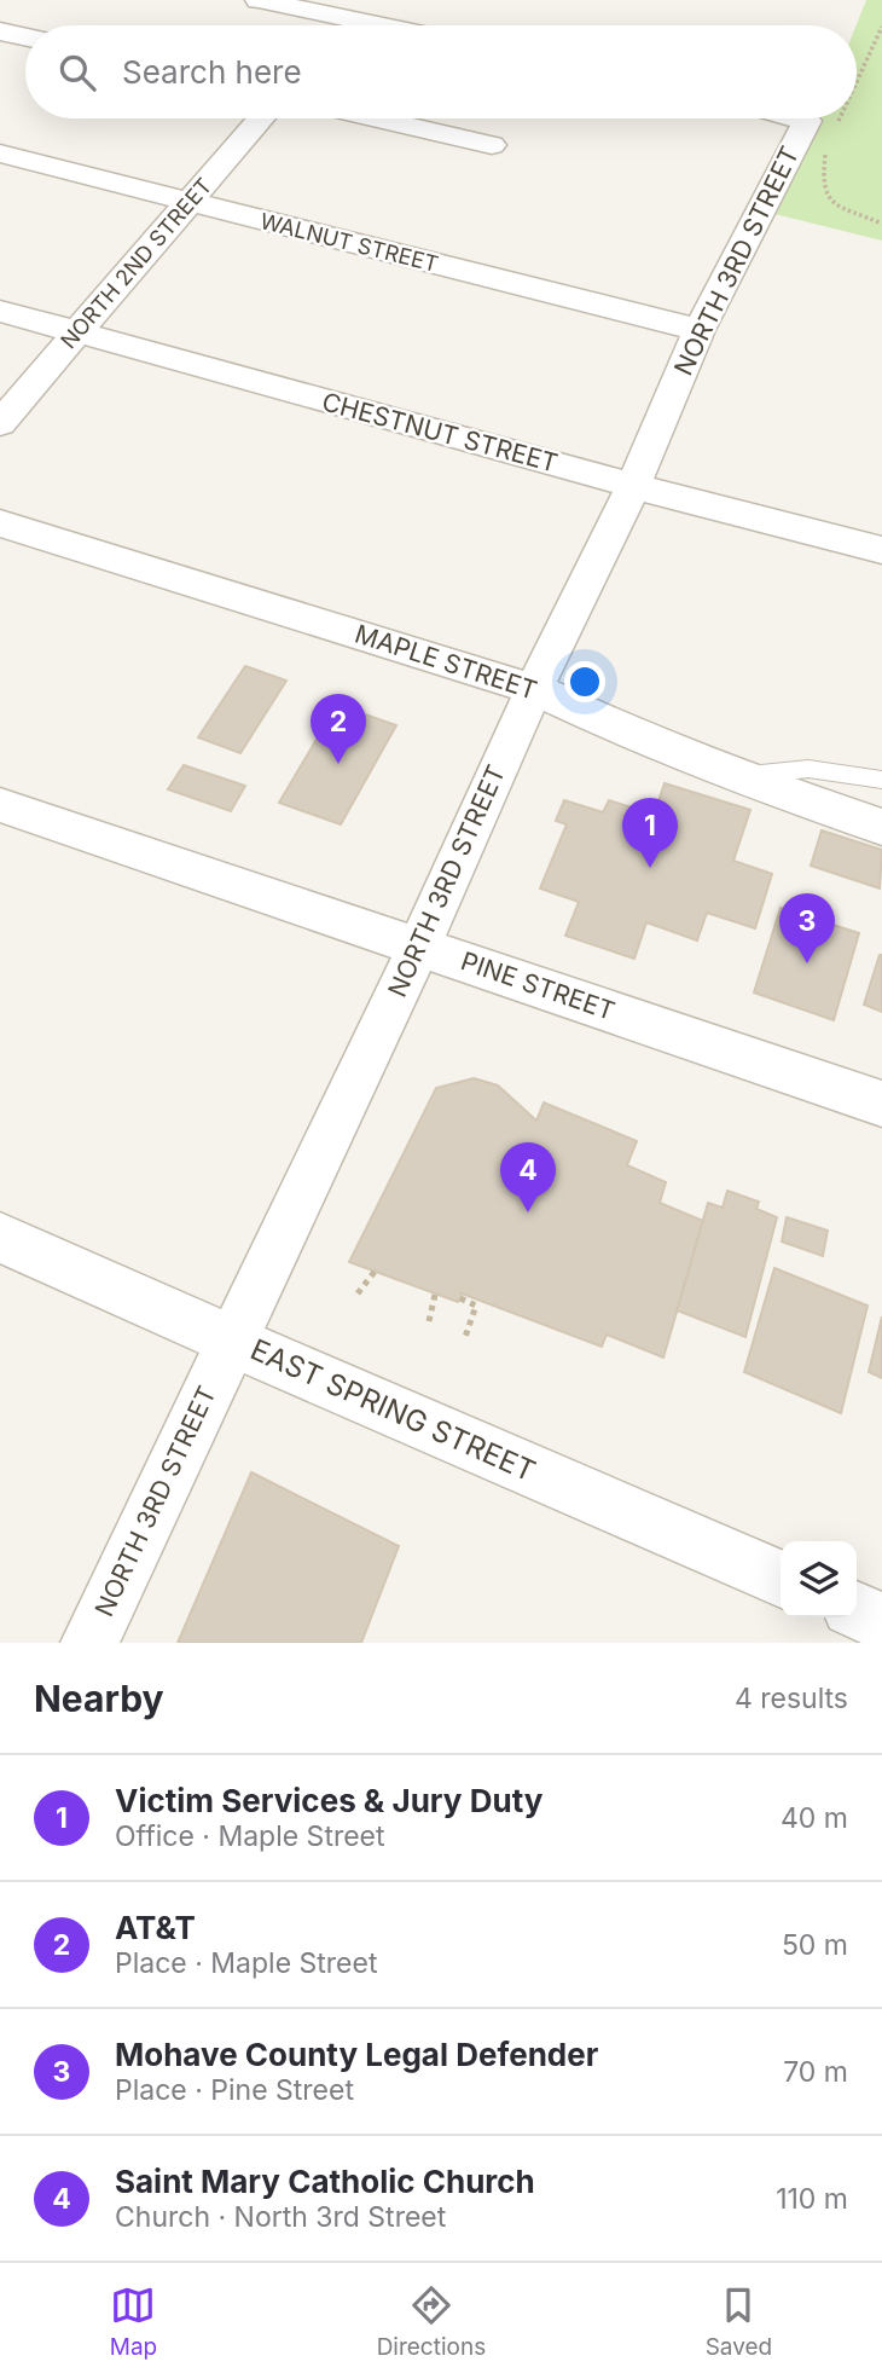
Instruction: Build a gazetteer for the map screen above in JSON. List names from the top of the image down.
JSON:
{
  "streets": {
    "street": [
      "WALNUT STREET",
      "NORTH 3RD STREET",
      "NORTH 2ND STREET",
      "CHESTNUT STREET",
      "MAPLE STREET",
      "PINE STREET",
      "EAST SPRING STREET"
    ]
  },
  "crossings": [
    ["WALNUT STREET", "NORTH 3RD STREET"],
    ["WALNUT STREET", "NORTH 2ND STREET"],
    ["NORTH 3RD STREET", "CHESTNUT STREET"],
    ["NORTH 3RD STREET", "MAPLE STREET"],
    ["NORTH 3RD STREET", "PINE STREET"],
    ["NORTH 3RD STREET", "EAST SPRING STREET"],
    ["NORTH 2ND STREET", "CHESTNUT STREET"]
  ],
  "page": {
    "search": "Search here",
    "pins": [
      "2",
      "1",
      "3",
      "4"
    ],
    "heading": ["Nearby", "4 results"],
    "list": [
      {
        "mark": "1",
        "name": "Victim Services & Jury Duty",
        "note": "Office · Maple Street",
        "value": "40 m"
      },
      {
        "mark": "2",
        "name": "AT&T",
        "note": "Place · Maple Street",
        "value": "50 m"
      },
      {
        "mark": "3",
        "name": "Mohave County Legal Defender",
        "note": "Place · Pine Street",
        "value": "70 m"
      },
      {
        "mark": "4",
        "name": "Saint Mary Catholic Church",
        "note": "Church · North 3rd Street",
        "value": "110 m"
      }
    ],
    "nav": ["Map", "Directions", "Saved"]
  }
}
